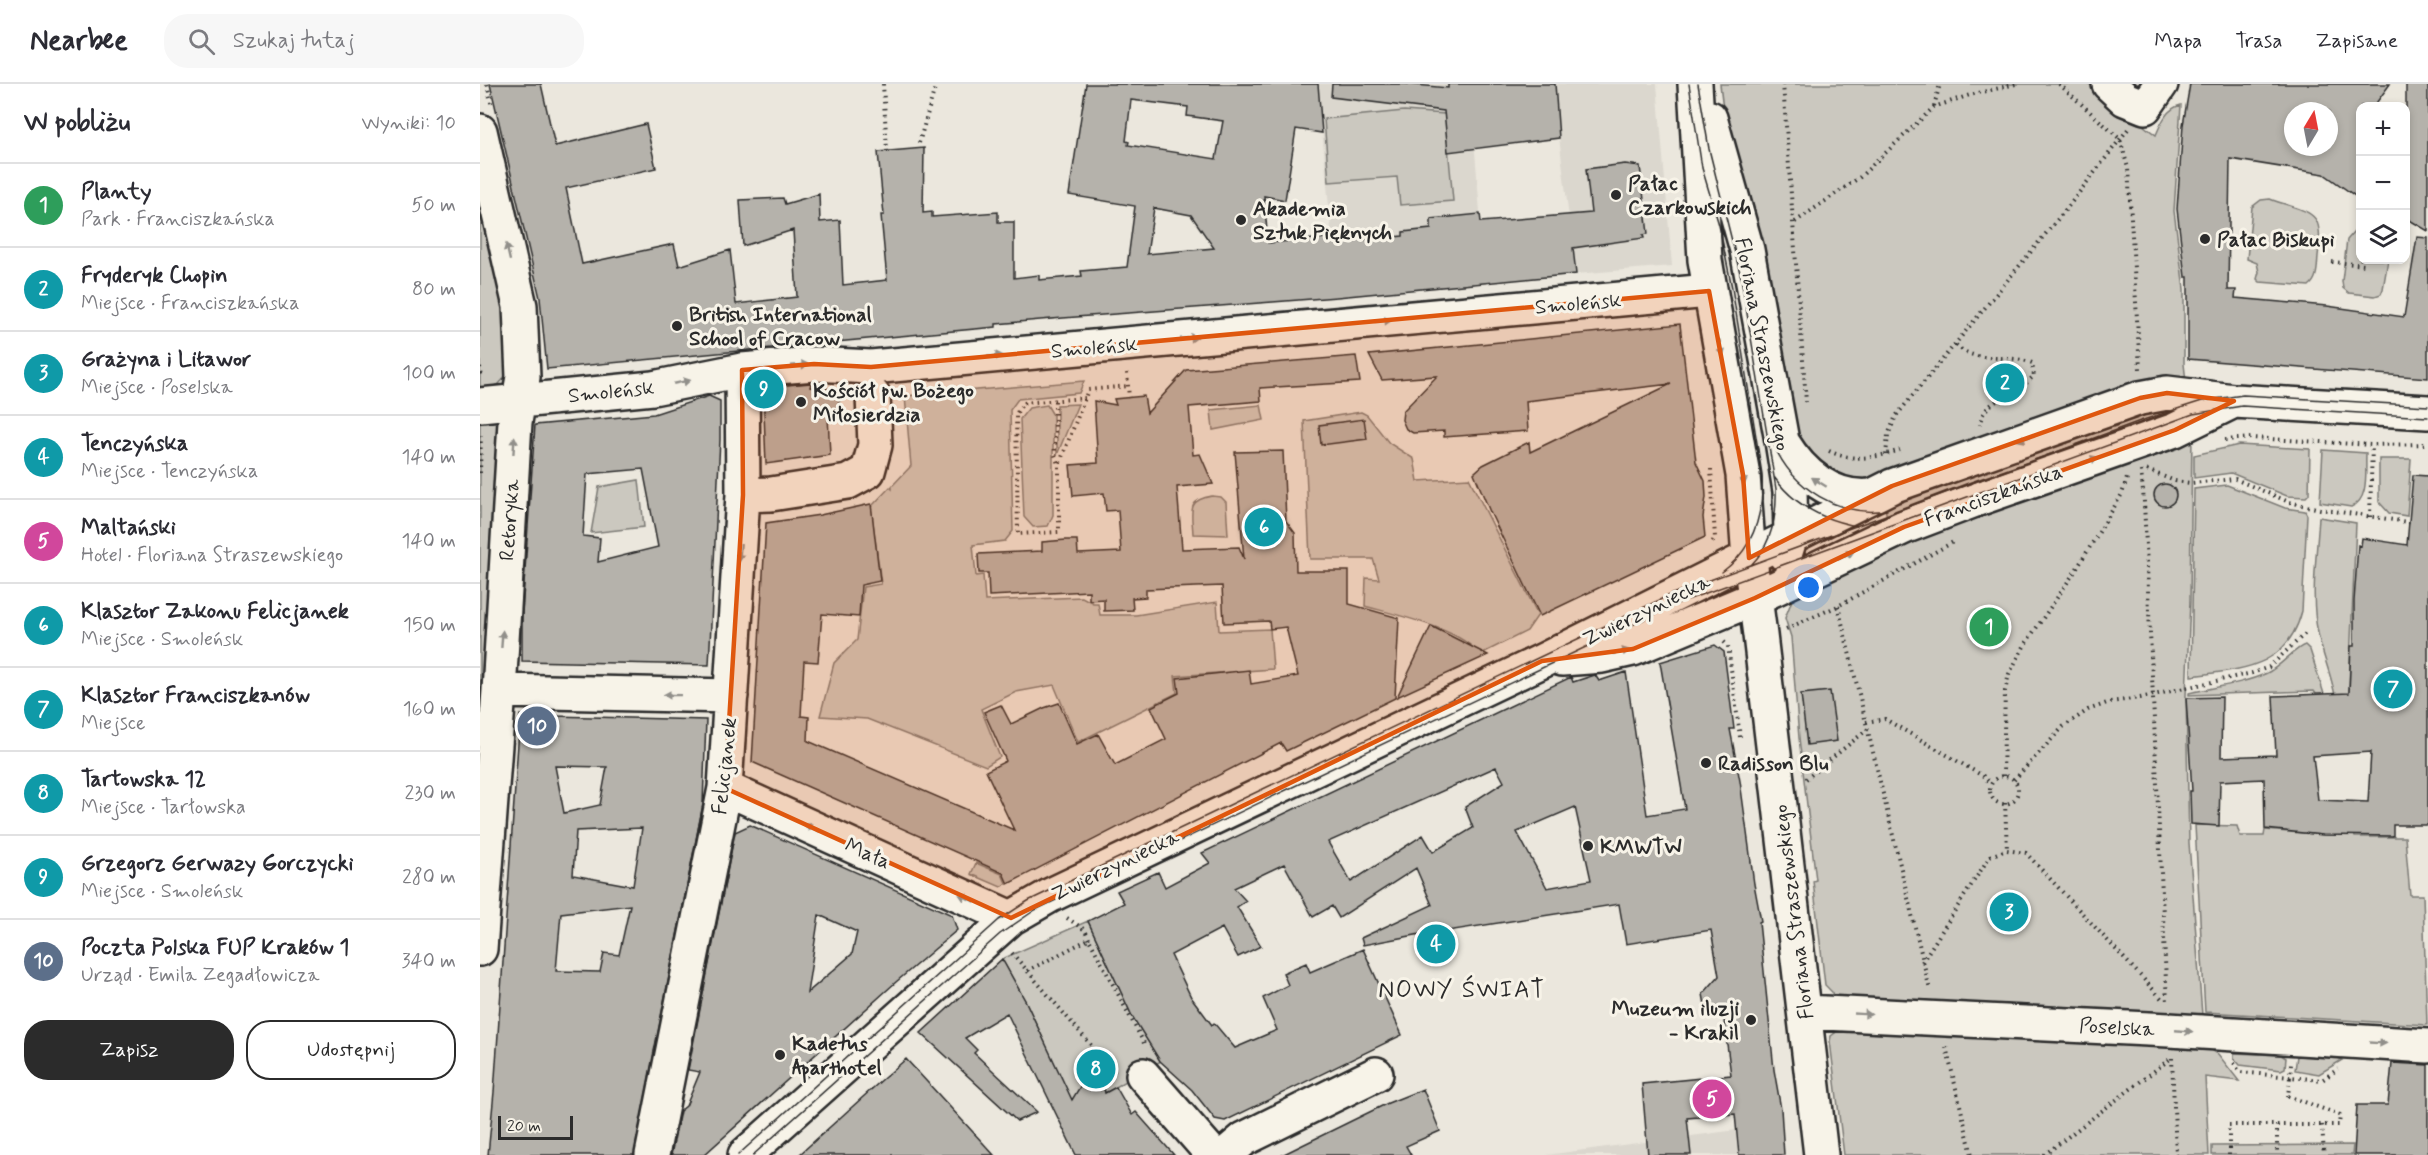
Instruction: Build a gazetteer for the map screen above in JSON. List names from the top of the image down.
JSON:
{
  "streets": {
    "street": [
      "Smoleńsk",
      "Floriana Straszewskiego",
      "Franciszkańska",
      "Retoryka",
      "Zwierzyniecka",
      "Felicjanek",
      "Mała",
      "Poselska"
    ]
  },
  "crossings": [
    ["Smoleńsk", "Floriana Straszewskiego"],
    ["Smoleńsk", "Retoryka"],
    ["Smoleńsk", "Felicjanek"],
    ["Floriana Straszewskiego", "Franciszkańska"],
    ["Floriana Straszewskiego", "Zwierzyniecka"],
    ["Floriana Straszewskiego", "Poselska"],
    ["Franciszkańska", "Zwierzyniecka"],
    ["Zwierzyniecka", "Mała"],
    ["Felicjanek", "Mała"]
  ],
  "one_way": [
    "Smoleńsk",
    "Retoryka",
    "Mała",
    "Poselska"
  ],
  "districts": ["NOWY ŚWIAT"],
  "places": [
    "Pałac Czarkowskich",
    "Akademia Sztuk Pięknych",
    "Pałac Biskupi",
    "British International School of Cracow",
    "Kościół pw. Bożego Miłosierdzia",
    "Radisson Blu",
    "KMWTW",
    "Muzeum iluzji - Krakil",
    "Kadetus Aparthotel"
  ],
  "scale_bar": "20 m",
  "north": "top",
  "page": {
    "header": "Nearbee",
    "search": "Szukaj tutaj",
    "nav": ["Mapa", "Trasa", "Zapisane"],
    "heading": ["W pobliżu", "Wyniki: 10"],
    "map_buttons": ["+", "−"],
    "list": [
      {
        "mark": "1",
        "name": "Planty",
        "note": "Park · Franciszkańska",
        "value": "50 m"
      },
      {
        "mark": "2",
        "name": "Fryderyk Chopin",
        "note": "Miejsce · Franciszkańska",
        "value": "80 m"
      },
      {
        "mark": "3",
        "name": "Grażyna i Litawor",
        "note": "Miejsce · Poselska",
        "value": "100 m"
      },
      {
        "mark": "4",
        "name": "Tenczyńska",
        "note": "Miejsce · Tenczyńska",
        "value": "140 m"
      },
      {
        "mark": "5",
        "name": "Maltański",
        "note": "Hotel · Floriana Straszewskiego",
        "value": "140 m"
      },
      {
        "mark": "6",
        "name": "Klasztor Zakonu Felicjanek",
        "note": "Miejsce · Smoleńsk",
        "value": "150 m"
      },
      {
        "mark": "7",
        "name": "Klasztor Franciszkanów",
        "note": "Miejsce",
        "value": "160 m"
      },
      {
        "mark": "8",
        "name": "Tartowska 12",
        "note": "Miejsce · Tarłowska",
        "value": "230 m"
      },
      {
        "mark": "9",
        "name": "Grzegorz Gerwazy Gorczycki",
        "note": "Miejsce · Smoleńsk",
        "value": "280 m"
      },
      {
        "mark": "10",
        "name": "Poczta Polska FUP Kraków 1",
        "note": "Urząd · Emila Zegadłowicza",
        "value": "340 m"
      }
    ],
    "pins": [
      "2",
      "9",
      "6",
      "1",
      "7",
      "10",
      "3",
      "4",
      "8",
      "5"
    ],
    "buttons": ["Zapisz", "Udostępnij"],
    "scale": "20 m"
  }
}
